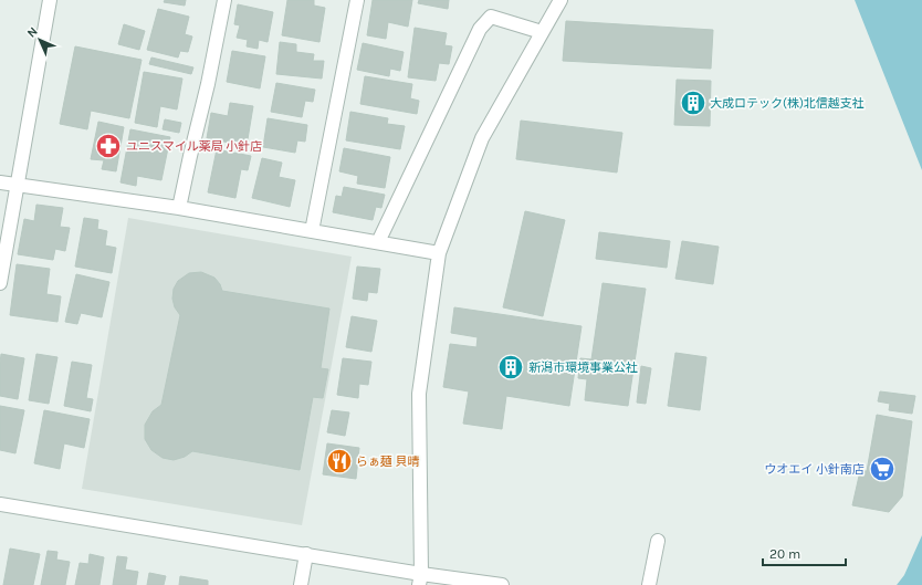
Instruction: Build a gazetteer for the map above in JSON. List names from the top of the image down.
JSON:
{
  "places": {
    "building": ["大成ロテック(株)北信越支社", "新潟市環境事業公社"],
    "pharmacy": ["ユニスマイル薬局 小針店"],
    "restaurant": ["らぁ麺 貝晴"],
    "supermarket": ["ウオエイ 小針南店"]
  },
  "scale_bar": "20 m",
  "north": "top left"
}
